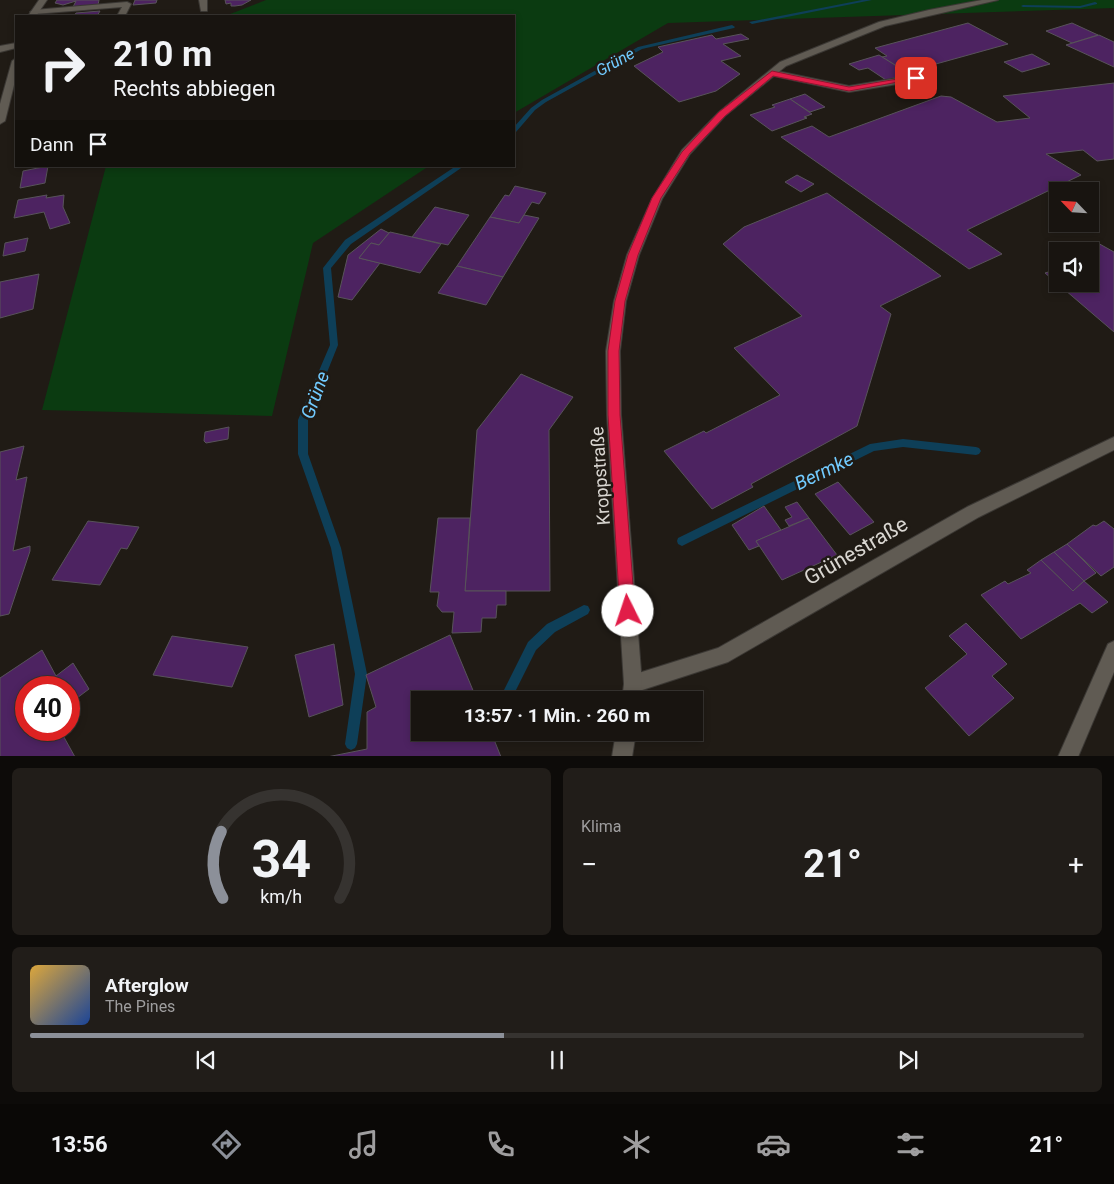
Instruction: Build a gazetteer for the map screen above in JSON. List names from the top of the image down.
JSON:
{
  "streets": {
    "street": ["Kroppstraße", "Grünestraße"]
  },
  "water": ["Grüne", "Bermke"],
  "north": "top left",
  "page": {
    "turn": ["210 m", "Rechts abbiegen"],
    "then": "Dann",
    "limit": "40",
    "trip": "13:57 · 1 Min. · 260 m",
    "tile": "Klima",
    "heat": ["−", "21°", "+"],
    "song": ["Afterglow", "The Pines"],
    "tabs": ["13:56", "21°"],
    "gauge": ["34", "km/h"]
  }
}
